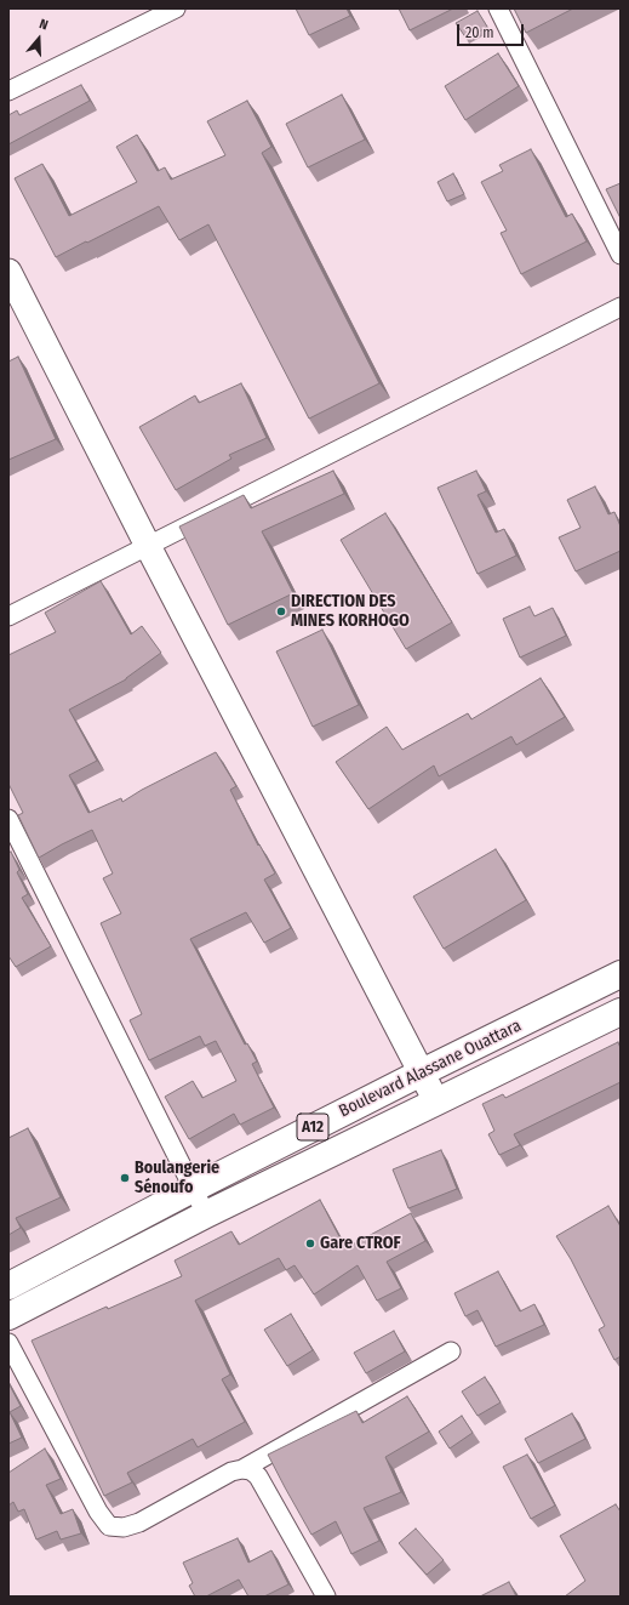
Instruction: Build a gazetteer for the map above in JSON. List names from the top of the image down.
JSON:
{
  "streets": {
    "main road": ["Boulevard Alassane Ouattara", "A12"]
  },
  "places": ["DIRECTION DES MINES KORHOGO", "Boulangerie Sénoufo", "Gare CTROF"],
  "scale_bar": "20 m",
  "north": "top"
}
